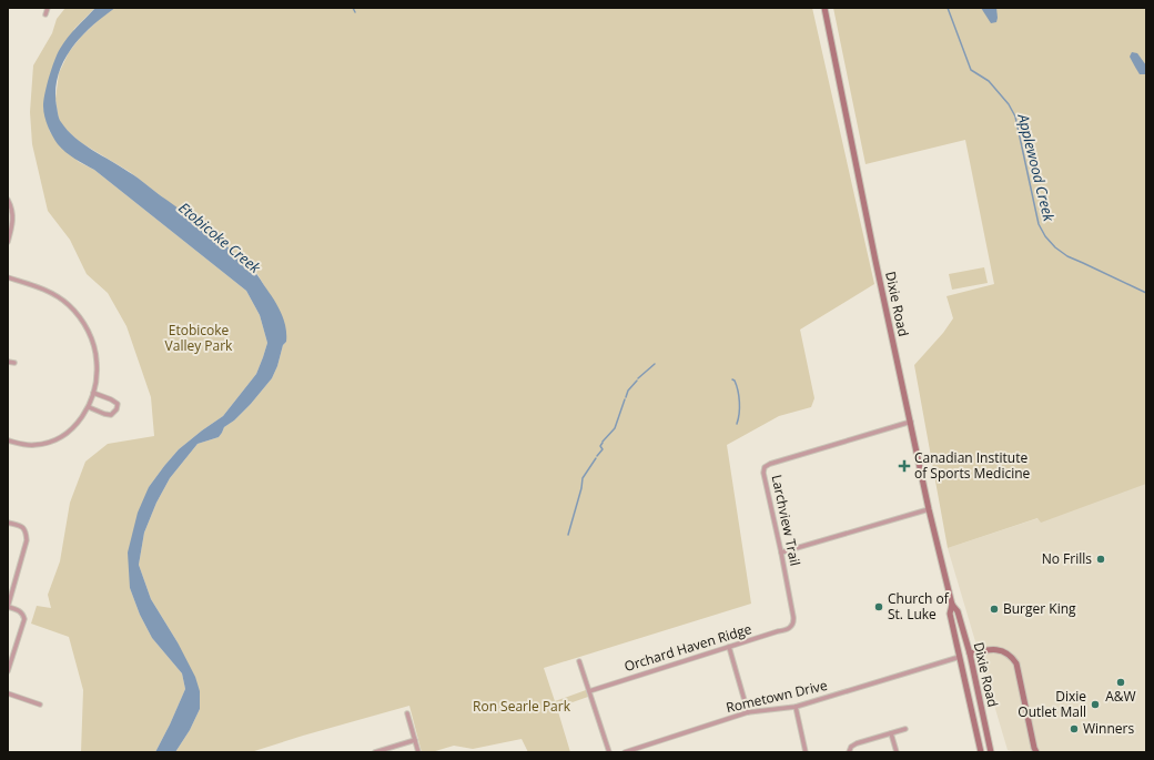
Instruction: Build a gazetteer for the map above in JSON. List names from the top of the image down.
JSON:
{
  "streets": {
    "main road": ["Dixie Road"],
    "street": ["Larchview Trail", "Orchard Haven Ridge", "Rometown Drive"]
  },
  "crossings": [
    ["Dixie Road", "Larchview Trail"],
    ["Dixie Road", "Rometown Drive"],
    ["Larchview Trail", "Orchard Haven Ridge"]
  ],
  "water": ["Applewood Creek", "Etobicoke Creek"],
  "parks": ["Etobicoke Valley Park", "Ron Searle Park"],
  "places": {
    "health": ["Canadian Institute of Sports Medicine"],
    "other": [
      "No Frills",
      "Church of St. Luke",
      "Burger King",
      "A&W",
      "Dixie Outlet Mall",
      "Winners"
    ]
  }
}
